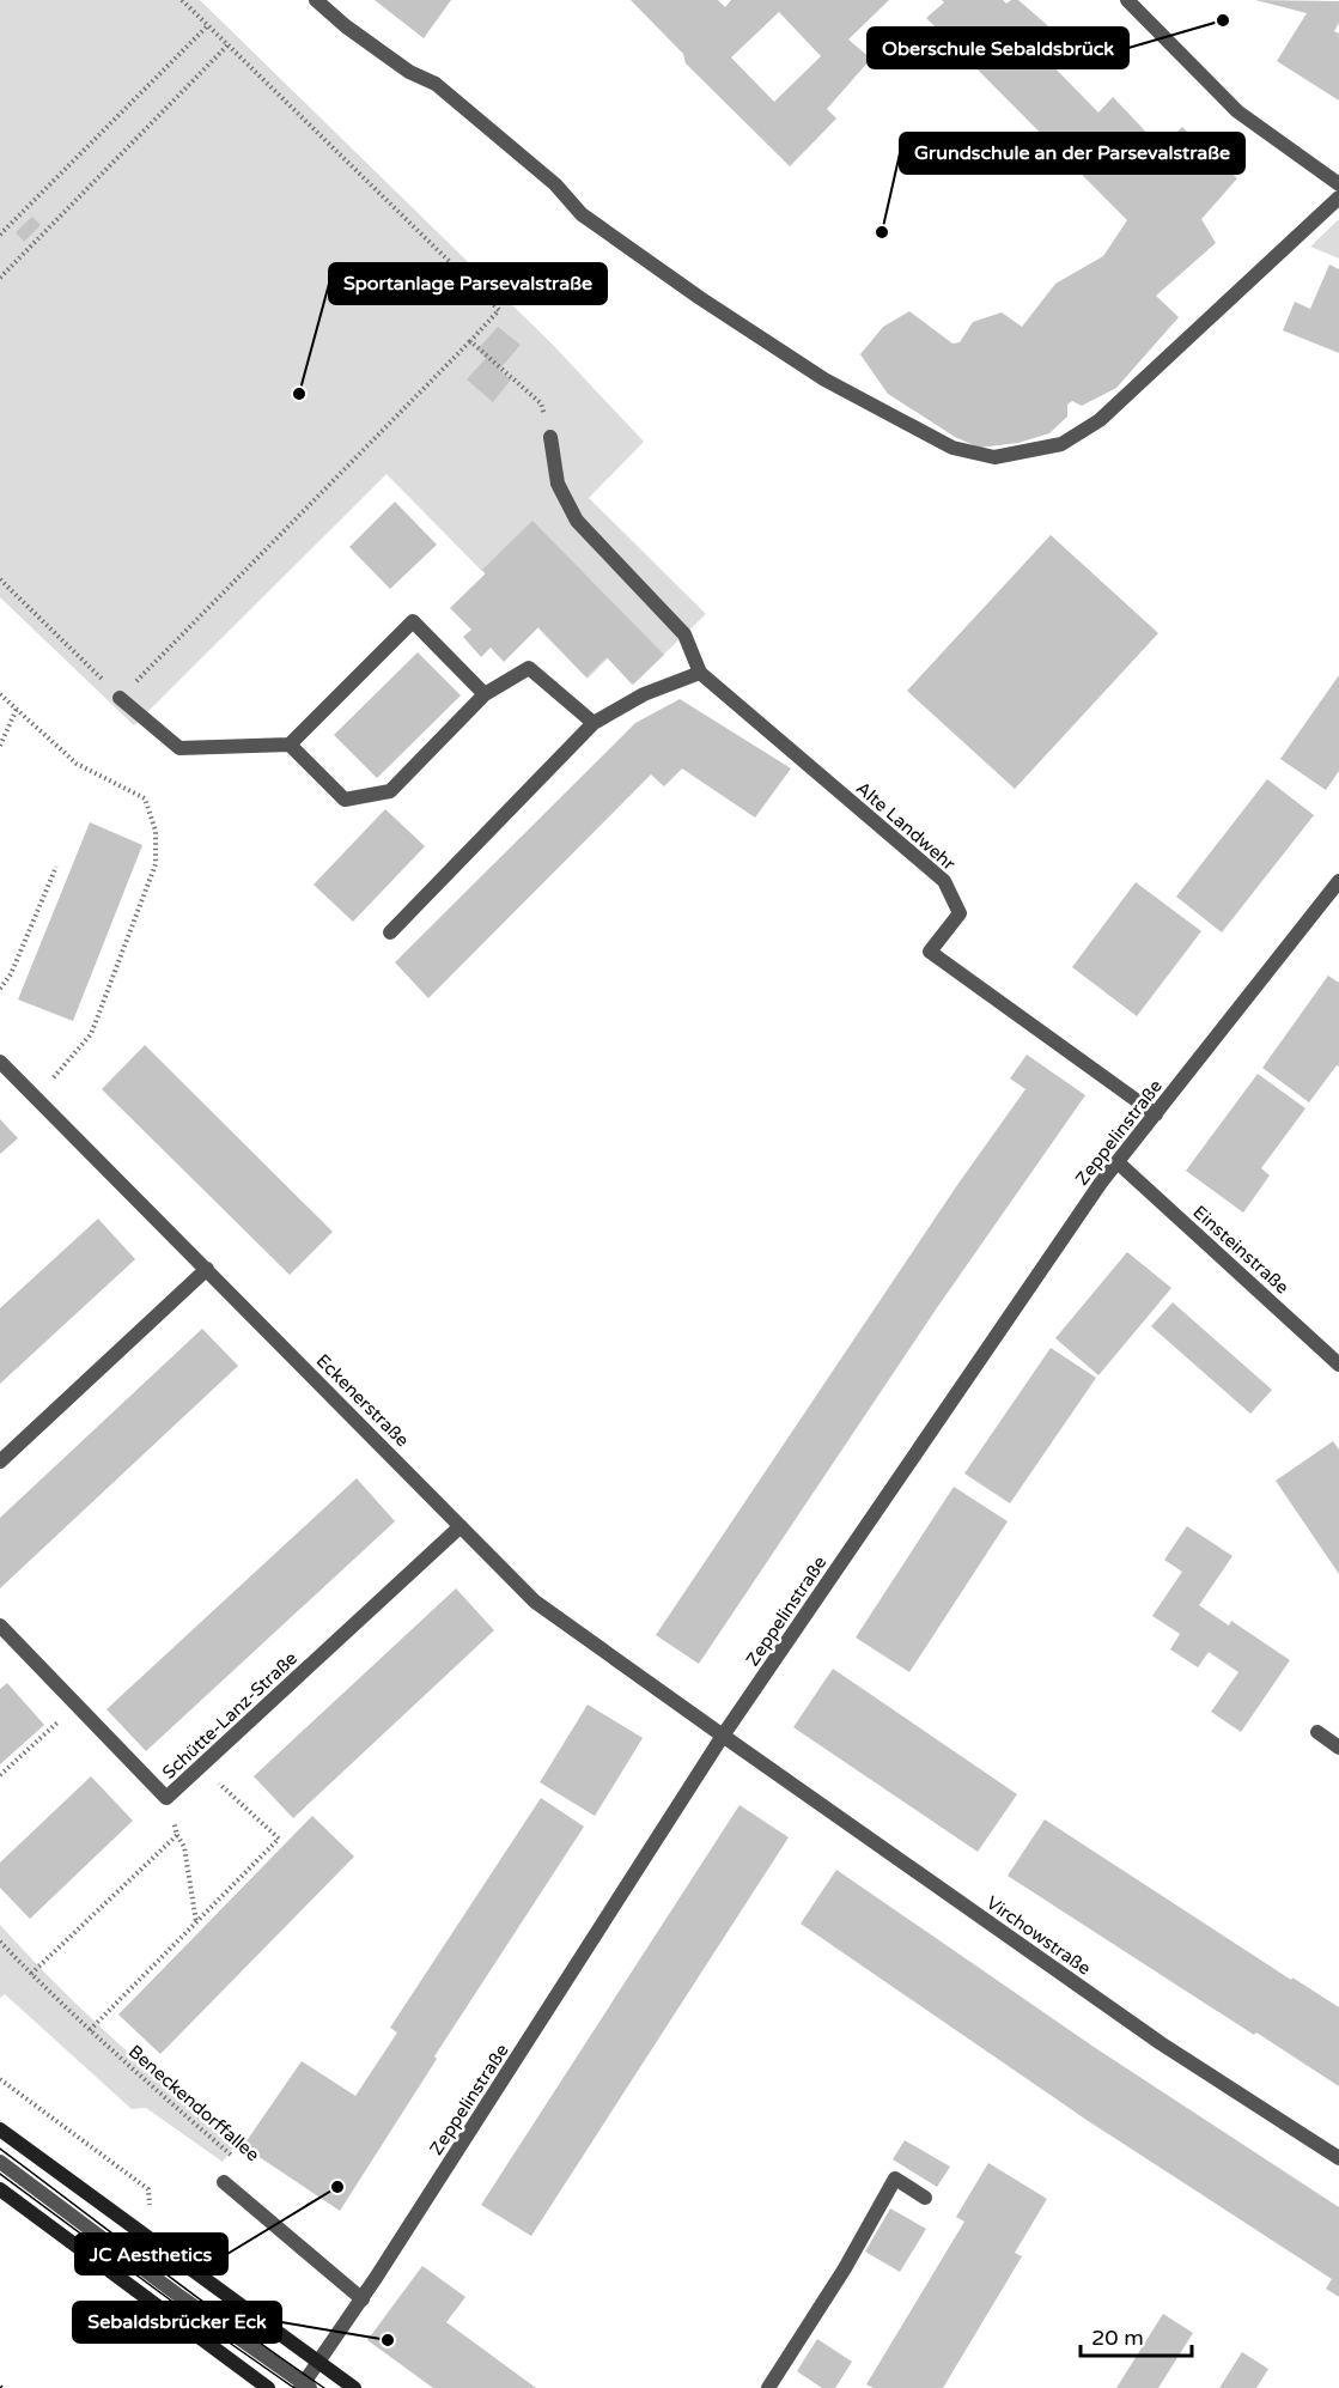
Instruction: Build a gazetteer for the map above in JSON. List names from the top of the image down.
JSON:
{
  "streets": {
    "street": [
      "Alte Landwehr",
      "Zeppelinstraße",
      "Einsteinstraße",
      "Eckenerstraße",
      "Schütte-Lanz-Straße",
      "Virchowstraße"
    ],
    "path": ["Beneckendorffallee"]
  },
  "crossings": [
    ["Alte Landwehr", "Zeppelinstraße"],
    ["Zeppelinstraße", "Einsteinstraße"],
    ["Zeppelinstraße", "Eckenerstraße"],
    ["Zeppelinstraße", "Virchowstraße"],
    ["Eckenerstraße", "Schütte-Lanz-Straße"],
    ["Eckenerstraße", "Virchowstraße"]
  ],
  "places": [
    "Oberschule Sebaldsbrück",
    "Grundschule an der Parsevalstraße",
    "Sportanlage Parsevalstraße",
    "JC Aesthetics",
    "Sebaldsbrücker Eck"
  ],
  "scale_bar": "20 m"
}
